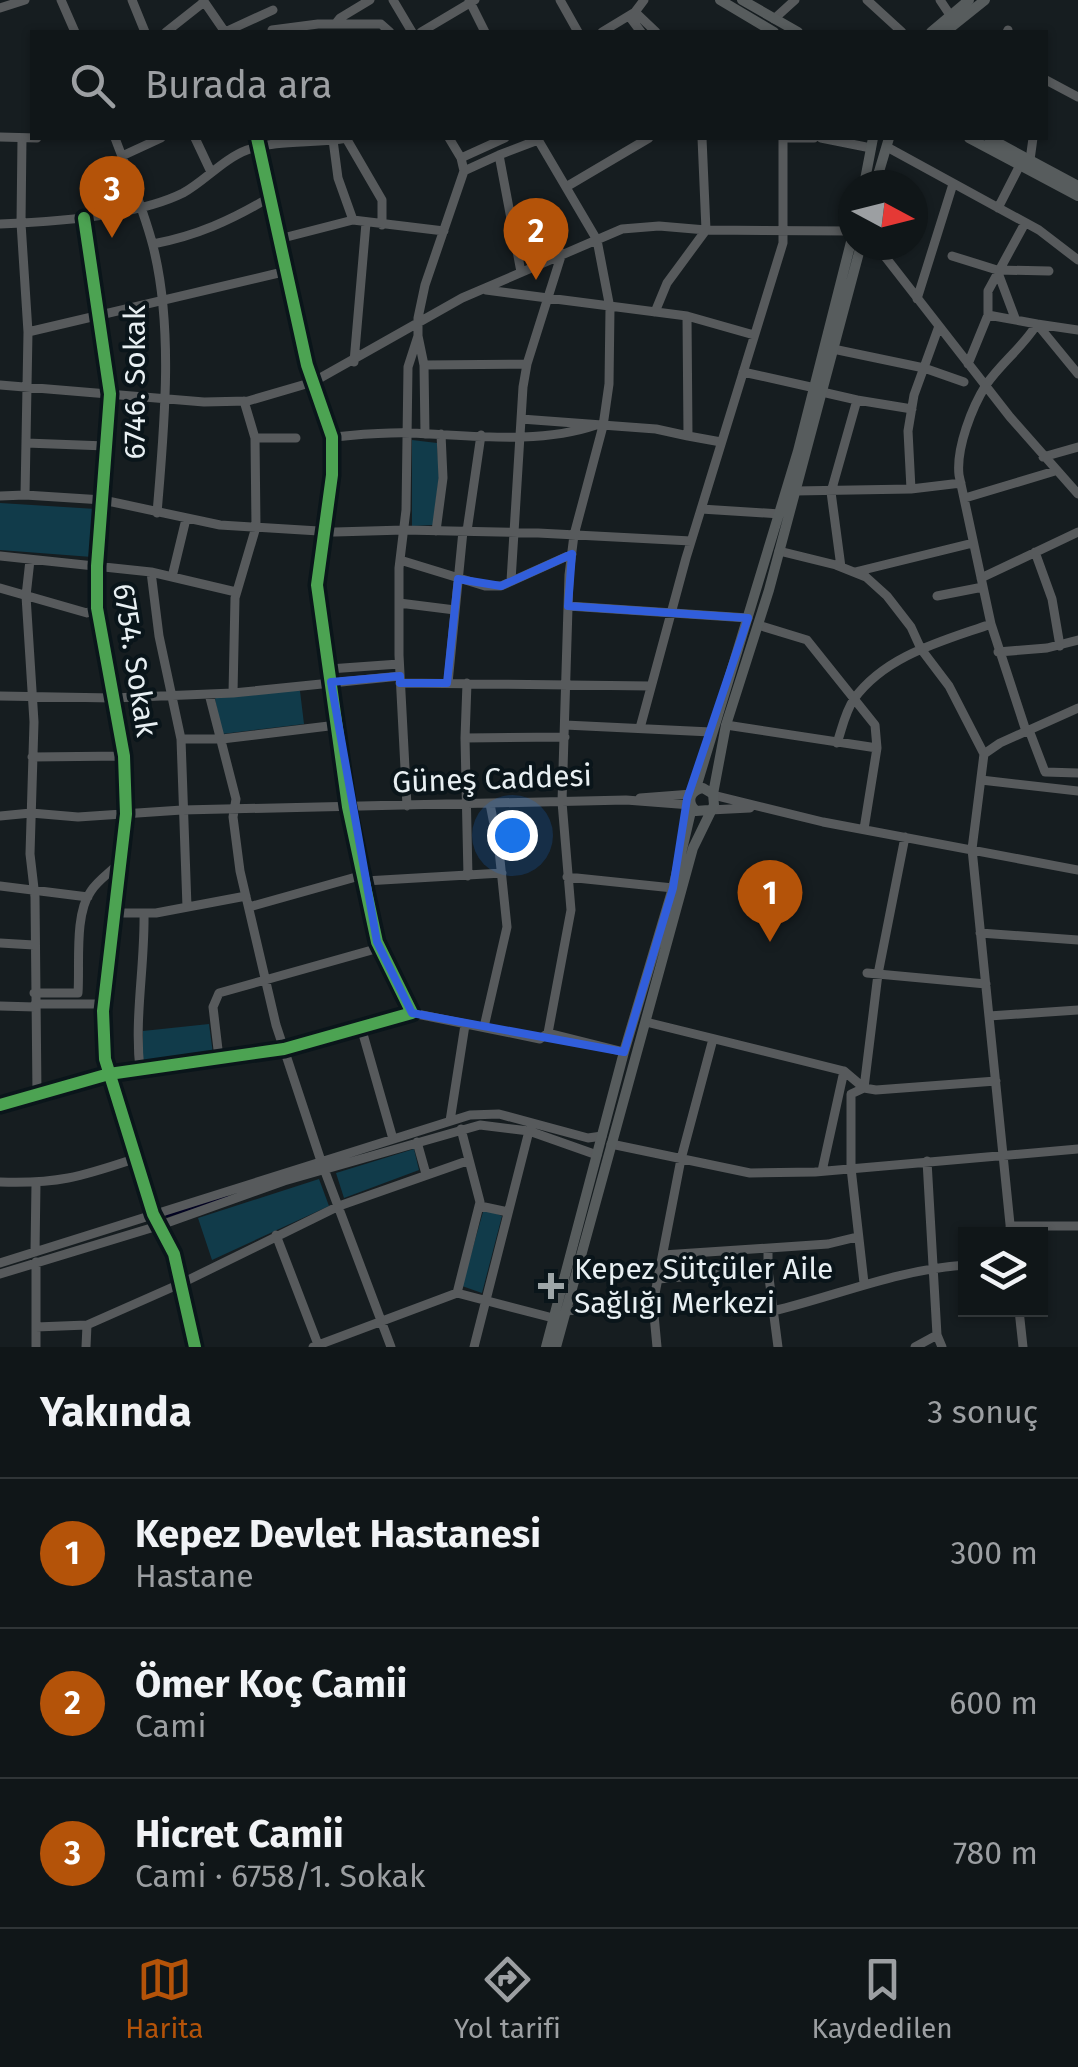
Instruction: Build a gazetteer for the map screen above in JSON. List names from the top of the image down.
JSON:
{
  "streets": {
    "street": ["6746. Sokak", "6754. Sokak", "Güneş Caddesi"]
  },
  "crossings": [
    ["6754. Sokak", "Güneş Caddesi"]
  ],
  "places": {
    "health": ["Kepez Sütçüler Aile Sağlığı Merkezi"]
  },
  "north": "right",
  "page": {
    "search": "Burada ara",
    "pins": ["3", "2", "1"],
    "heading": ["Yakında", "3 sonuç"],
    "list": [
      {
        "mark": "1",
        "name": "Kepez Devlet Hastanesi",
        "note": "Hastane",
        "value": "300 m"
      },
      {
        "mark": "2",
        "name": "Ömer Koç Camii",
        "note": "Cami",
        "value": "600 m"
      },
      {
        "mark": "3",
        "name": "Hicret Camii",
        "note": "Cami · 6758/1. Sokak",
        "value": "780 m"
      }
    ],
    "nav": ["Harita", "Yol tarifi", "Kaydedilen"]
  }
}
